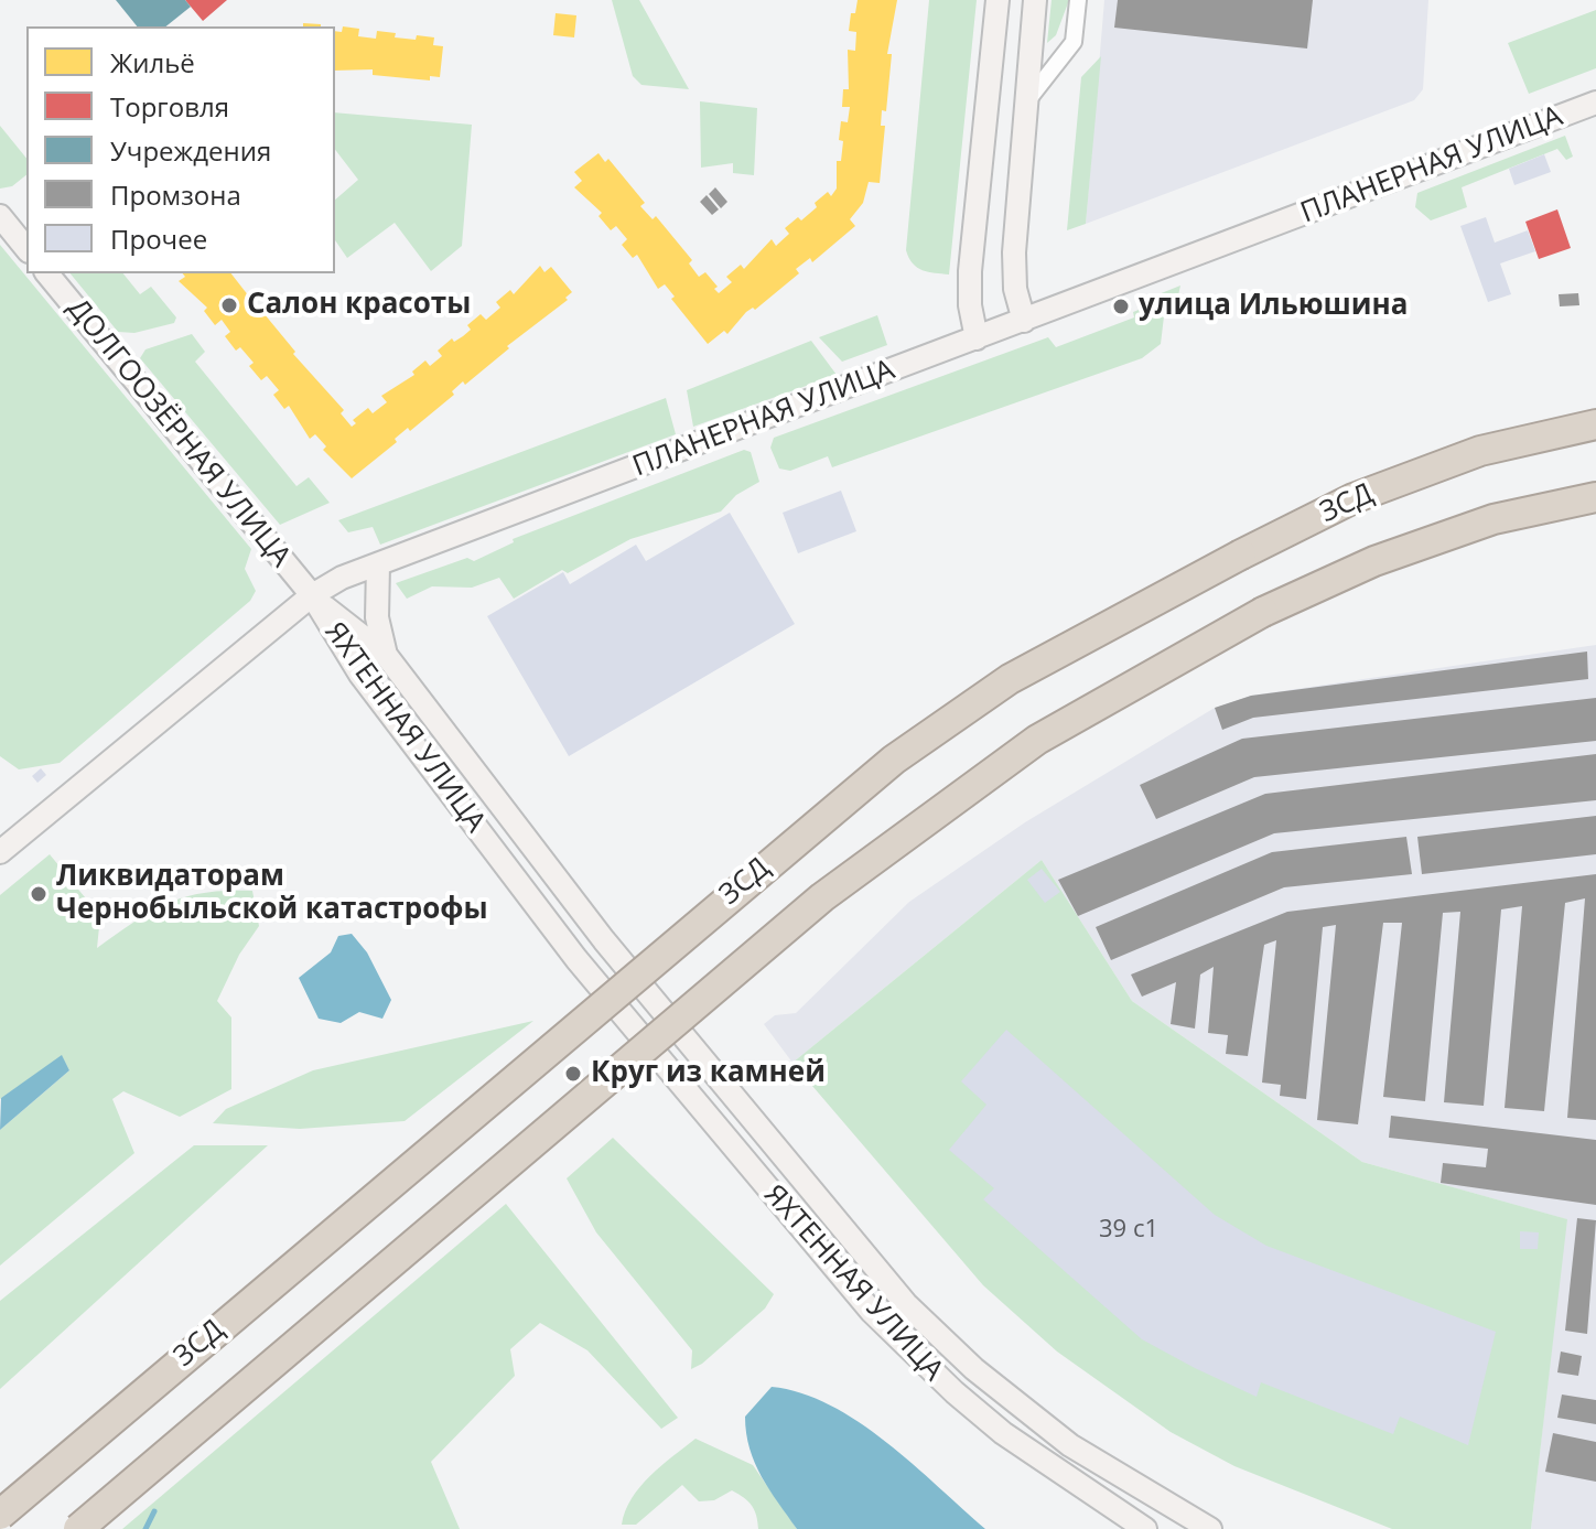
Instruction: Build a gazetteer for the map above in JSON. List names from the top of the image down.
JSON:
{
  "streets": {
    "highway": ["ЗСД"],
    "main road": ["ПЛАНЕРНАЯ УЛИЦА", "ДОЛГООЗЁРНАЯ УЛИЦА", "ЯХТЕННАЯ УЛИЦА"]
  },
  "crossings": [
    ["ПЛАНЕРНАЯ УЛИЦА", "ДОЛГООЗЁРНАЯ УЛИЦА"],
    ["ПЛАНЕРНАЯ УЛИЦА", "ЯХТЕННАЯ УЛИЦА"],
    ["ДОЛГООЗЁРНАЯ УЛИЦА", "ЯХТЕННАЯ УЛИЦА"]
  ],
  "places": [
    "Салон красоты",
    "улица Ильюшина",
    "Ликвидаторам Чернобыльской катастрофы",
    "Круг из камней"
  ],
  "house_numbers": ["39 с1"],
  "legend": [
    "Жильё",
    "Торговля",
    "Учреждения",
    "Промзона",
    "Прочее"
  ]
}
